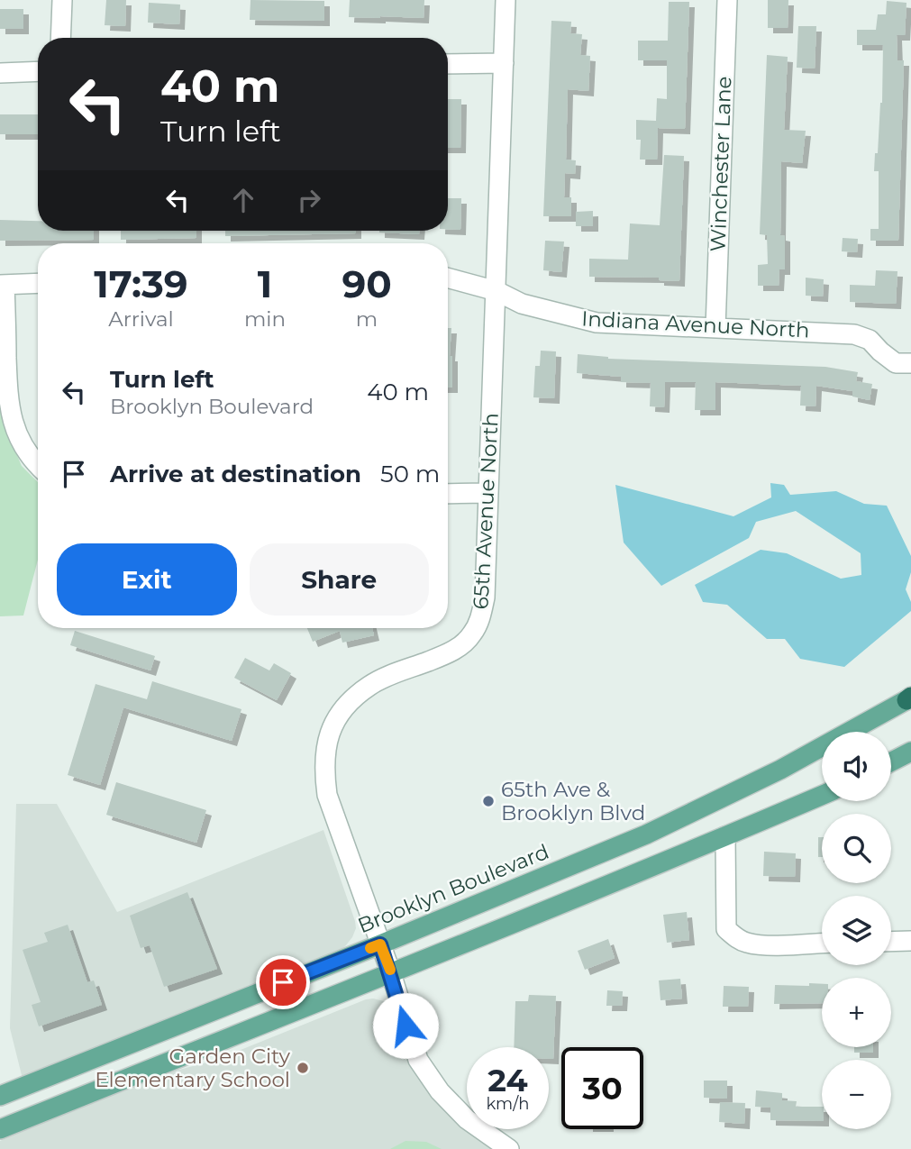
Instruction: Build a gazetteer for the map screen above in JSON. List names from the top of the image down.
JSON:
{
  "streets": {
    "main road": ["Brooklyn Boulevard"],
    "street": ["Winchester Lane", "Indiana Avenue North", "65th Avenue North"]
  },
  "crossings": [
    ["Winchester Lane", "Indiana Avenue North"],
    ["Indiana Avenue North", "65th Avenue North"],
    ["65th Avenue North", "Brooklyn Boulevard"]
  ],
  "places": ["65th Ave & Brooklyn Blvd", "Garden City Elementary School"],
  "page": {
    "turn": ["40 m", "Turn left"],
    "eta": [
      "17:39",
      "Arrival",
      "1",
      "min",
      "90",
      "m"
    ],
    "list": [
      {
        "name": "Turn left",
        "note": "Brooklyn Boulevard",
        "value": "40 m"
      },
      {
        "name": "Arrive at destination",
        "value": "50 m"
      }
    ],
    "buttons": ["Exit", "Share"],
    "map_buttons": ["+", "−"],
    "speed": "24 km/h",
    "limit": "30"
  }
}
